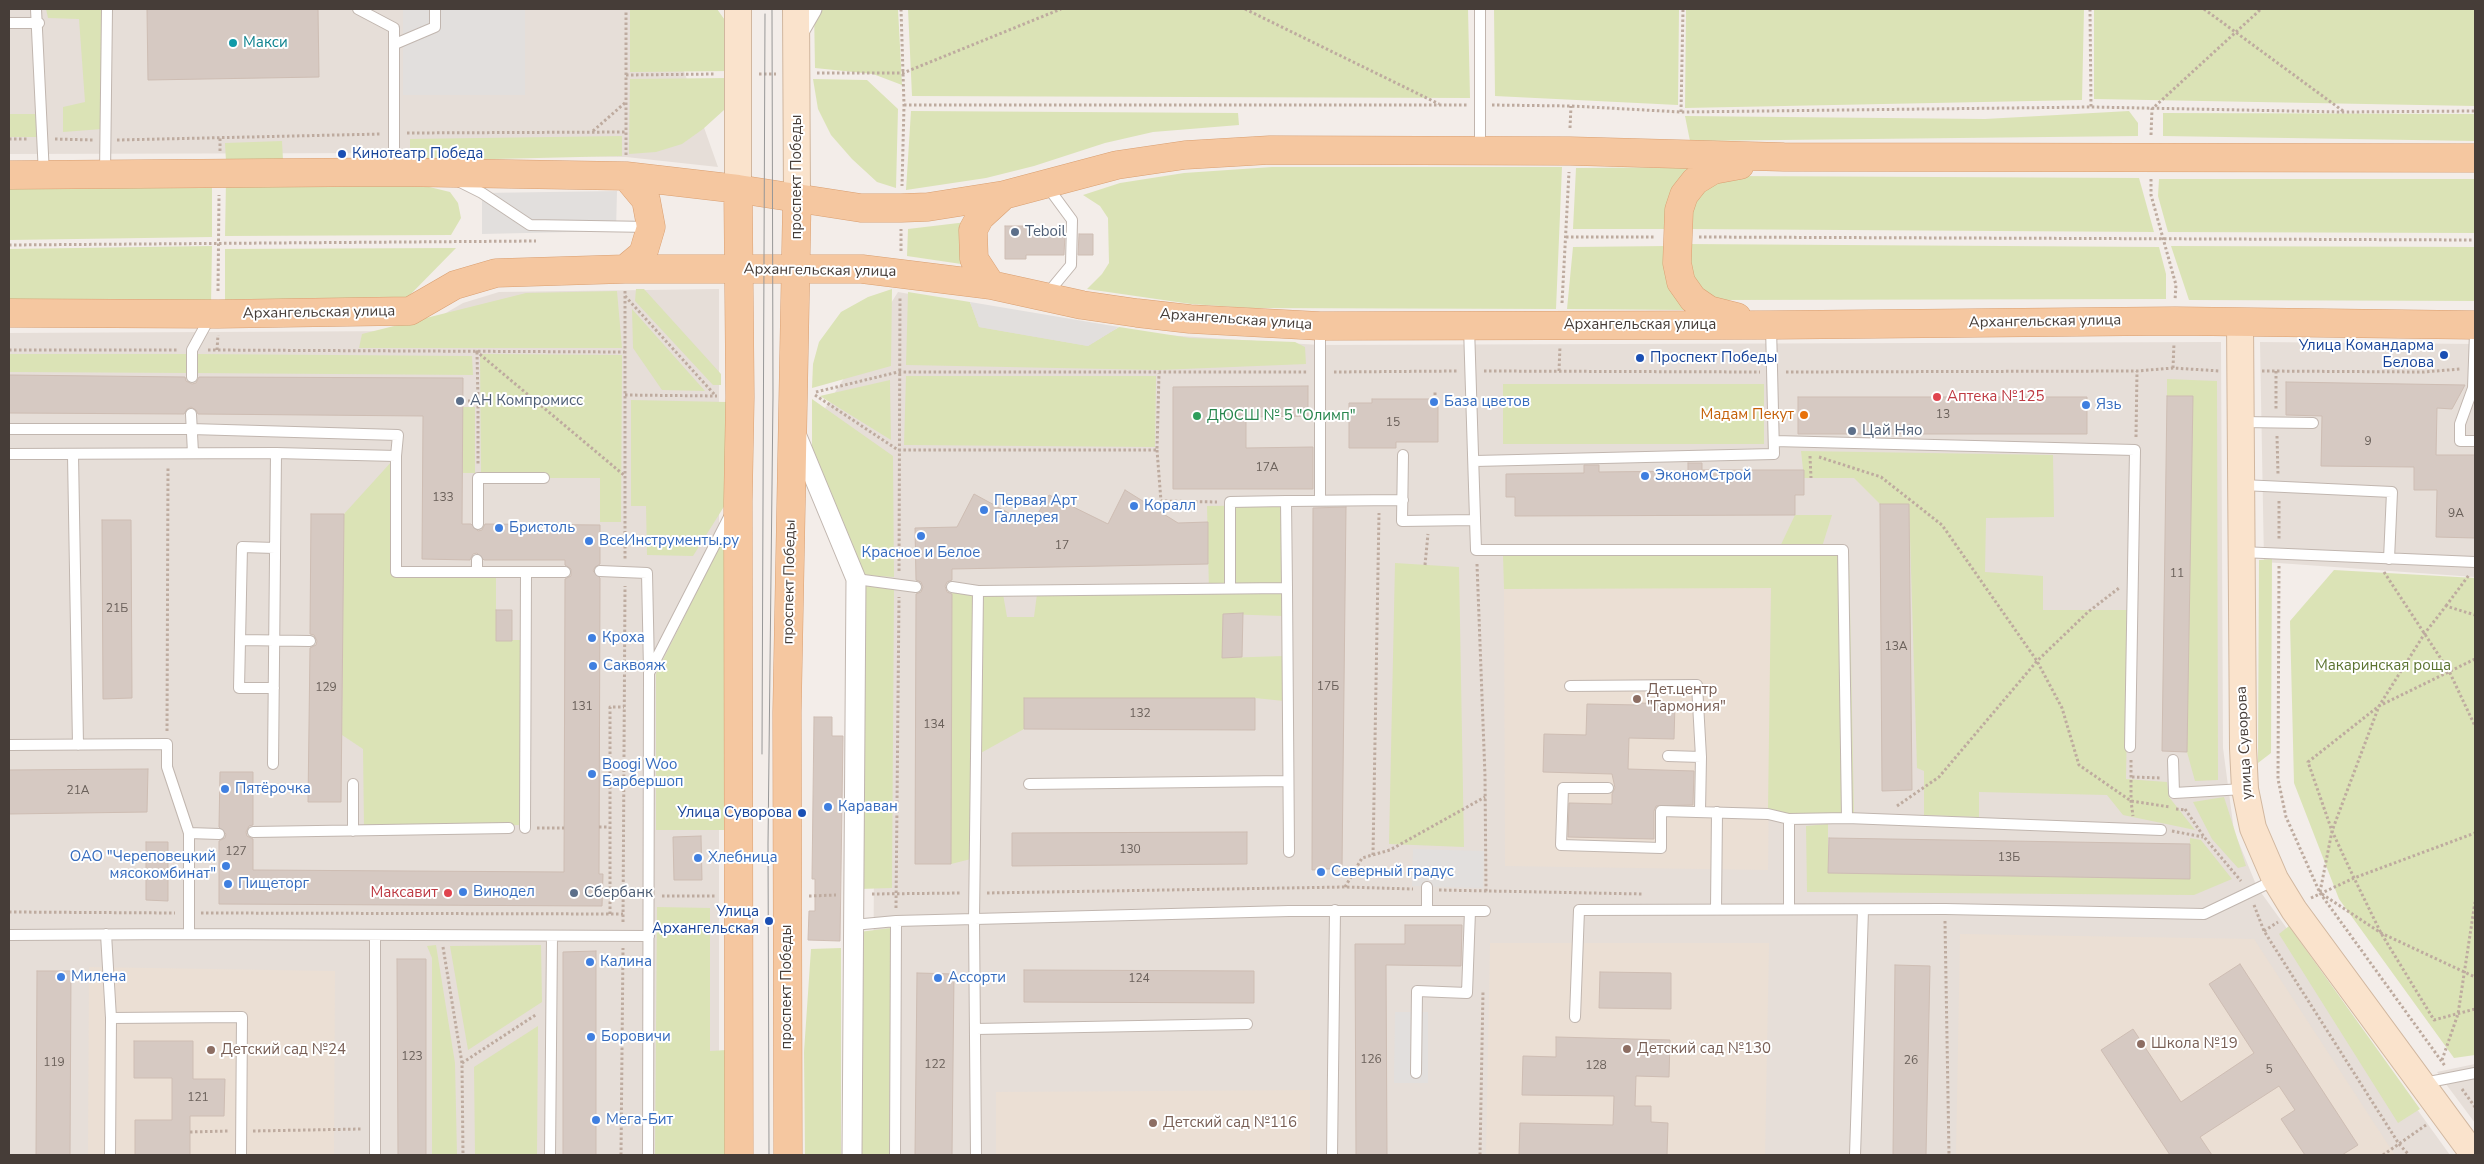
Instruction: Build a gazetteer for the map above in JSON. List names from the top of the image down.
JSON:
{
  "streets": {
    "main road": ["проспект Победы", "Архангельская улица", "улица Суворова"]
  },
  "crossings": [
    ["проспект Победы", "Архангельская улица"],
    ["Архангельская улица", "улица Суворова"]
  ],
  "parks": ["Макаринская роща"],
  "places": [
    "Макси",
    "Кинотеатр Победа",
    "Teboil",
    "Улица Командарма Белова",
    "Проспект Победы",
    "Аптека №125",
    "АН Компромисс",
    "База цветов",
    "Язь",
    "Мадам Пекут",
    "ДЮСШ № 5 \"Олимп\"",
    "Цай Няо",
    "ЭкономСтрой",
    "Коралл",
    "Первая Арт Галлерея",
    "Бристоль",
    "Красное и Белое",
    "ВсеИнструменты.ру",
    "Кроха",
    "Саквояж",
    "Дет.центр \"Гармония\"",
    "Boogi Woo Барбершоп",
    "Пятёрочка",
    "Караван",
    "Улица Суворова",
    "Хлебница",
    "ОАО \"Череповецкий мясокомбинат\"",
    "Северный градус",
    "Пищеторг",
    "Винодел",
    "Максавит",
    "Сбербанк",
    "Улица Архангельская",
    "Калина",
    "Милена",
    "Ассорти",
    "Боровичи",
    "Школа №19",
    "Детский сад №130",
    "Детский сад №24",
    "Мега-Бит",
    "Детский сад №116"
  ],
  "house_numbers": [
    "13",
    "15",
    "9",
    "17А",
    "133",
    "9А",
    "17",
    "11",
    "21Б",
    "13А",
    "17Б",
    "129",
    "131",
    "132",
    "134",
    "21А",
    "130",
    "127",
    "13Б",
    "124",
    "123",
    "126",
    "26",
    "119",
    "122",
    "128",
    "5",
    "121"
  ]
}
